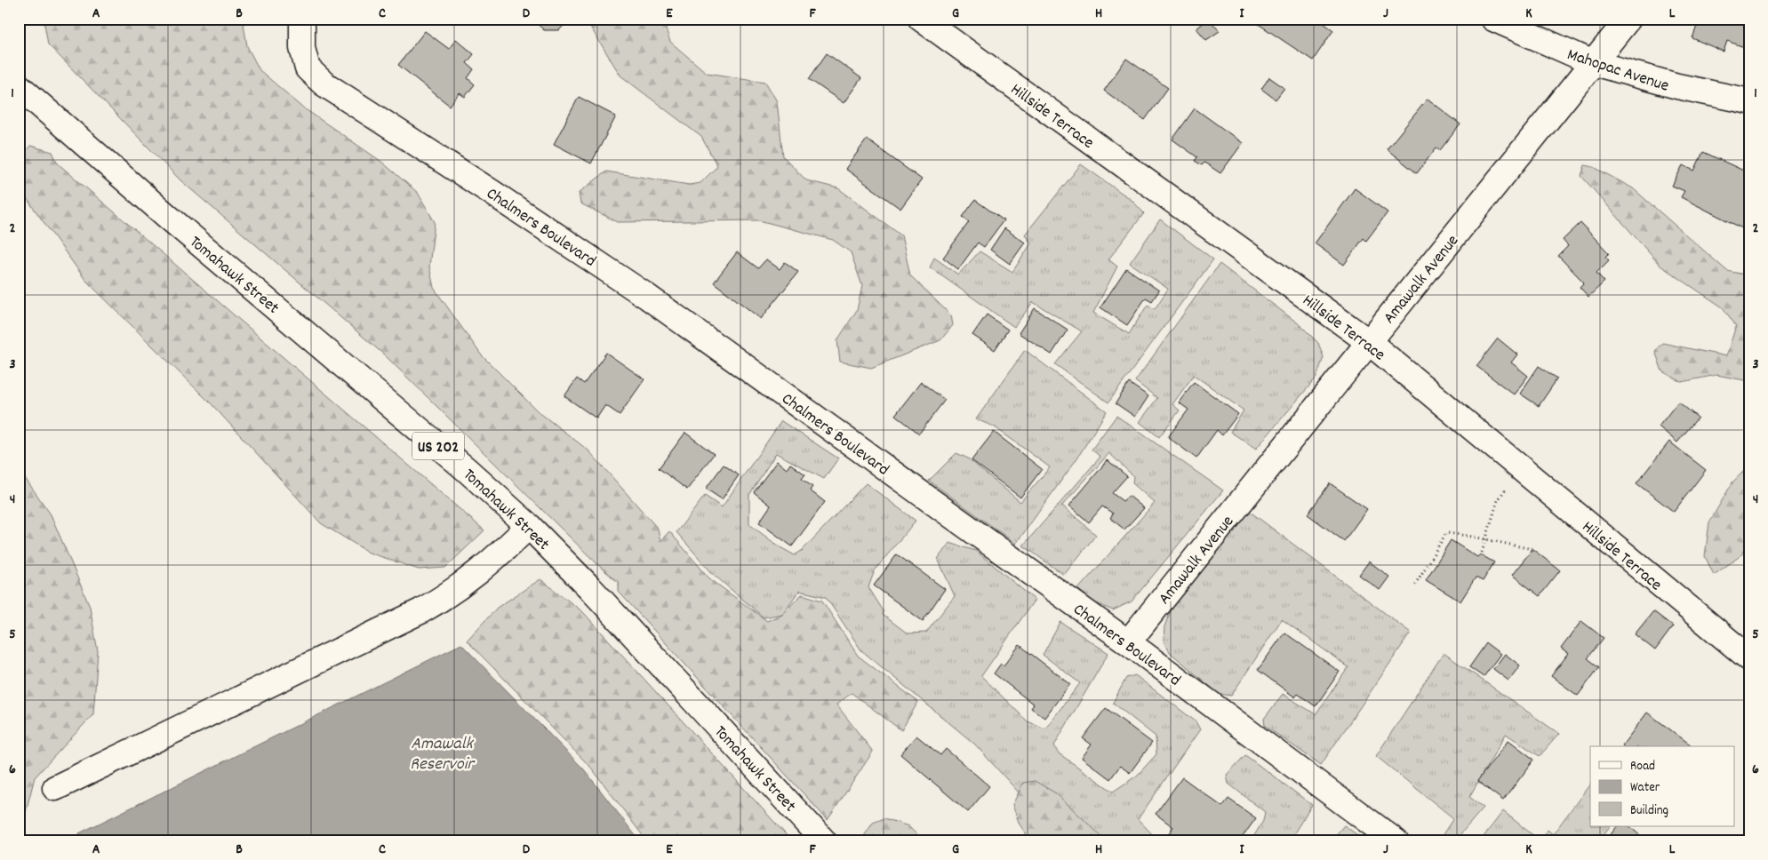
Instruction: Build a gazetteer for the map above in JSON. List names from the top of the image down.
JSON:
{
  "streets": {
    "street": [
      "Mahopac Avenue",
      "Hillside Terrace",
      "Chalmers Boulevard",
      "Tomahawk Street",
      "Amawalk Avenue",
      "US 202"
    ]
  },
  "crossings": [
    ["Mahopac Avenue", "Amawalk Avenue"],
    ["Hillside Terrace", "Amawalk Avenue"],
    ["Chalmers Boulevard", "Amawalk Avenue"]
  ],
  "water": ["Amawalk Reservoir"],
  "legend": ["Road", "Water", "Building"],
  "grid": {
    "columns": [
      "A",
      "B",
      "C",
      "D",
      "E",
      "F",
      "G",
      "H",
      "I",
      "J",
      "K",
      "L"
    ],
    "rows": [
      "1",
      "2",
      "3",
      "4",
      "5",
      "6"
    ]
  }
}
